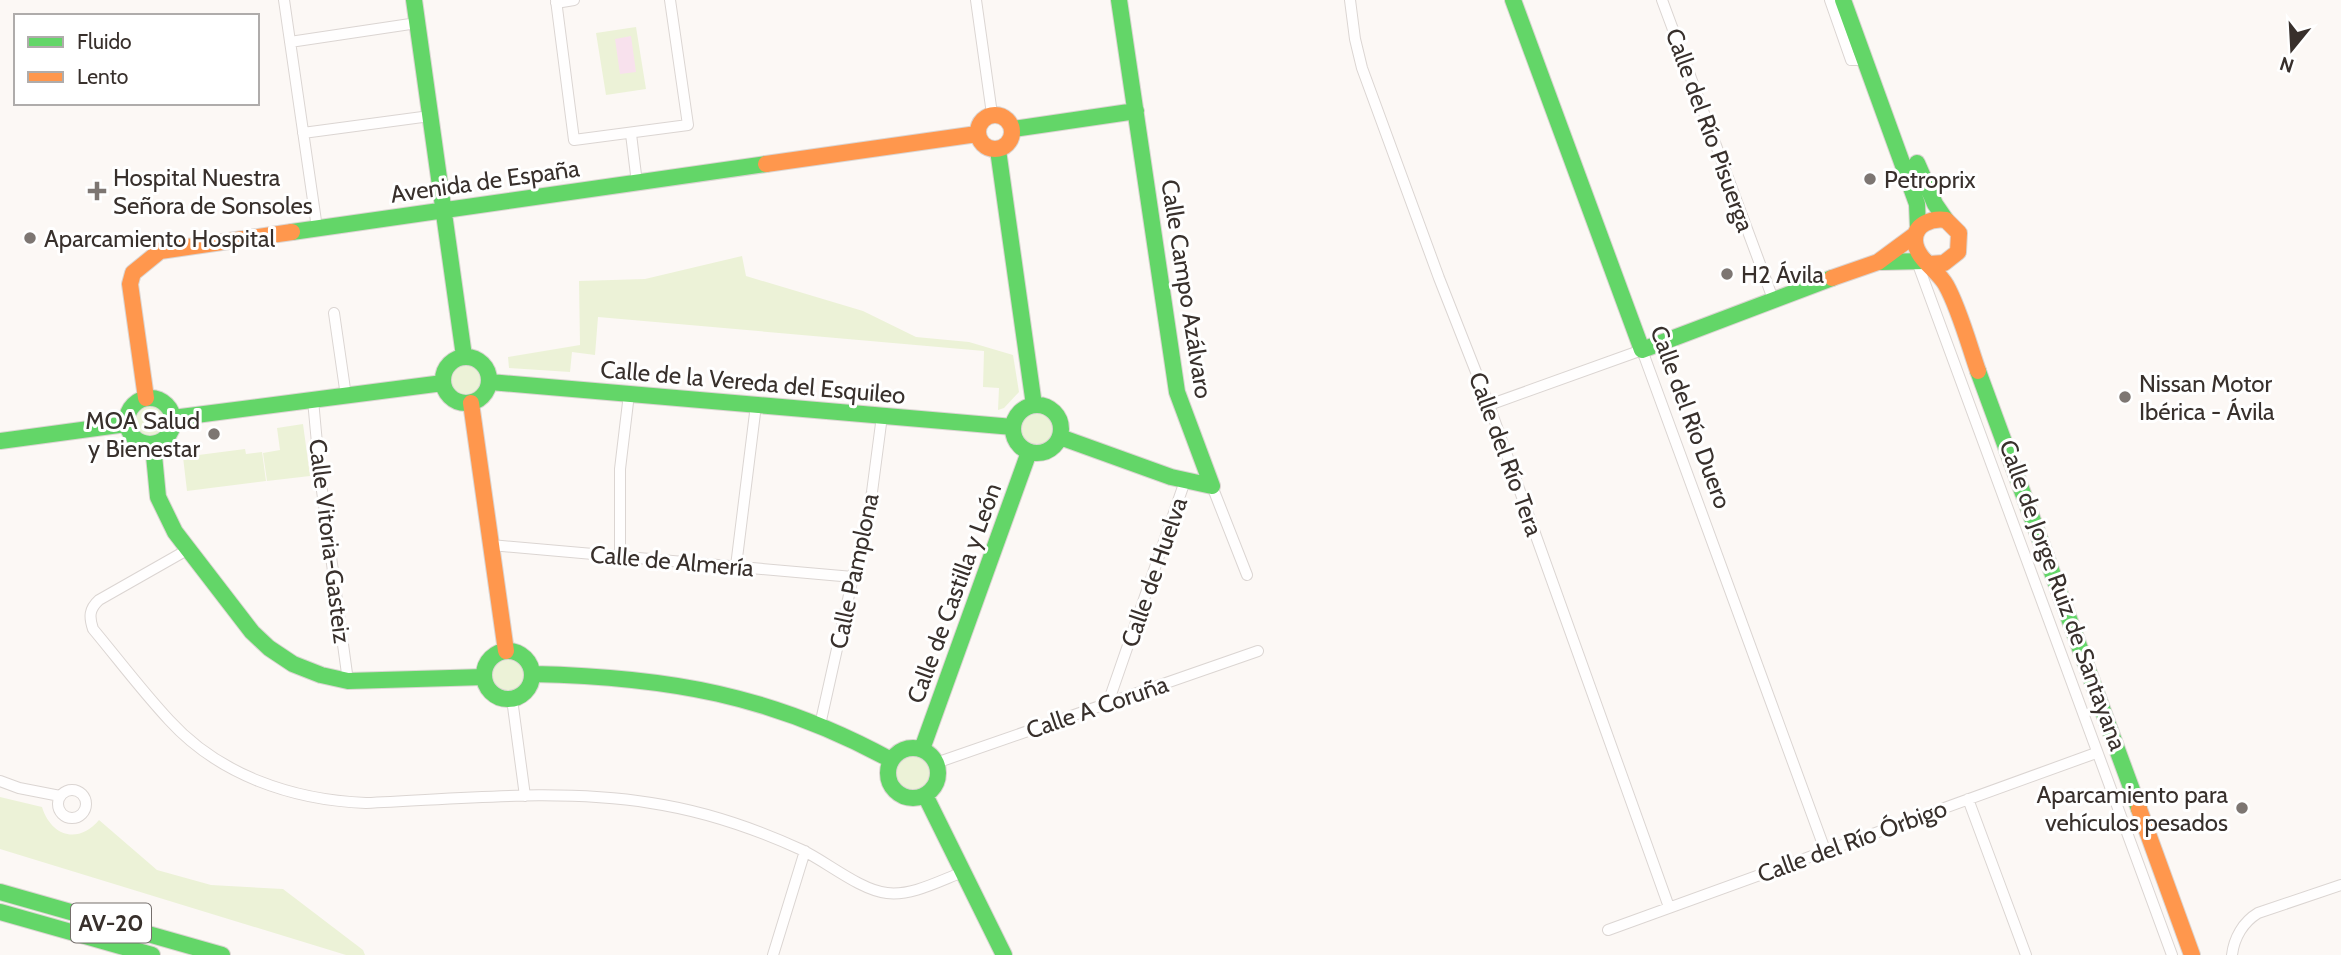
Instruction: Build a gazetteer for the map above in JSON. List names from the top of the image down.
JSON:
{
  "streets": {
    "main road": [
      "Avenida de España",
      "Calle Campo Azálvaro",
      "Calle de la Vereda del Esquileo",
      "Calle del Río Duero",
      "Calle de Castilla y León",
      "Calle de Jorge Ruiz de Santayana",
      "AV-20"
    ],
    "street": [
      "Calle del Río Pisuerga",
      "Calle del Río Tera",
      "Calle Vitoria-Gasteiz",
      "Calle de Almería",
      "Calle Pamplona",
      "Calle de Huelva",
      "Calle A Coruña",
      "Calle del Río Órbigo"
    ]
  },
  "crossings": [
    ["Calle de la Vereda del Esquileo", "Calle Pamplona"],
    ["Calle de la Vereda del Esquileo", "Calle de Castilla y León"],
    ["Calle del Río Duero", "Calle del Río Órbigo"],
    ["Calle del Río Tera", "Calle del Río Órbigo"],
    ["Calle de Almería", "Calle Pamplona"],
    ["Calle de Huelva", "Calle A Coruña"],
    ["Calle de Castilla y León", "Calle A Coruña"],
    ["Calle de Jorge Ruiz de Santayana", "Calle del Río Órbigo"]
  ],
  "places": {
    "other": [
      "Petroprix",
      "Aparcamiento Hospital",
      "H2 Ávila",
      "Nissan Motor Ibérica - Ávila",
      "MOA Salud y Bienestar",
      "Aparcamiento para vehículos pesados"
    ],
    "health": ["Hospital Nuestra Señora de Sonsoles"]
  },
  "legend": ["Fluido", "Lento"],
  "north": "bottom"
}
